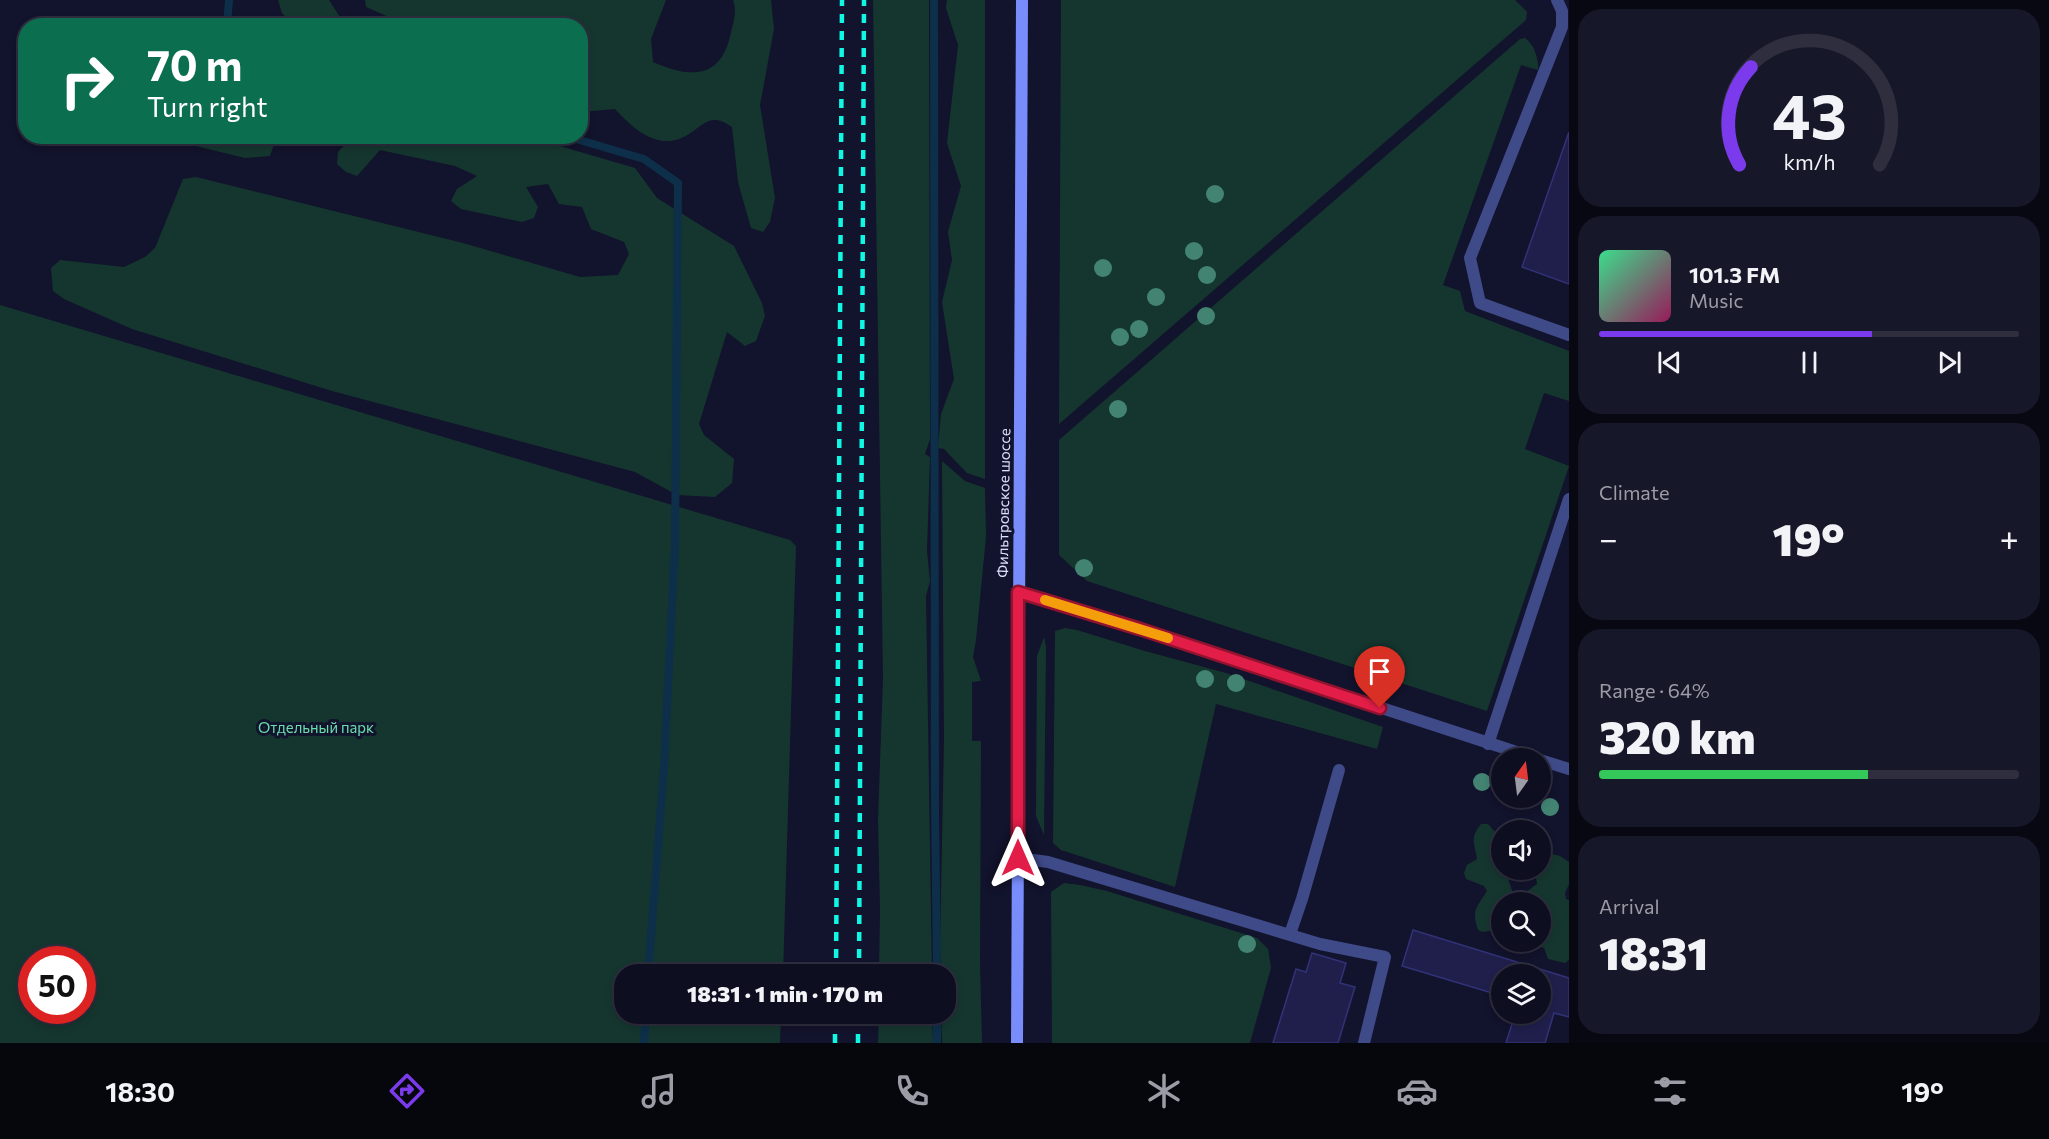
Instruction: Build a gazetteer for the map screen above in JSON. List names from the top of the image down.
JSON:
{
  "streets": {
    "main road": ["Фильтровское шоссе"]
  },
  "parks": ["Отдельный парк"],
  "north": "top",
  "page": {
    "turn": ["70 m", "Turn right"],
    "song": ["101.3 FM", "Music"],
    "tile": [
      "Climate",
      ["Range · 64%", "320 km"],
      ["Arrival", "18:31"]
    ],
    "heat": ["−", "19°", "+"],
    "limit": "50",
    "trip": "18:31 · 1 min · 170 m",
    "tabs": ["18:30", "19°"],
    "gauge": ["43", "km/h"]
  }
}
